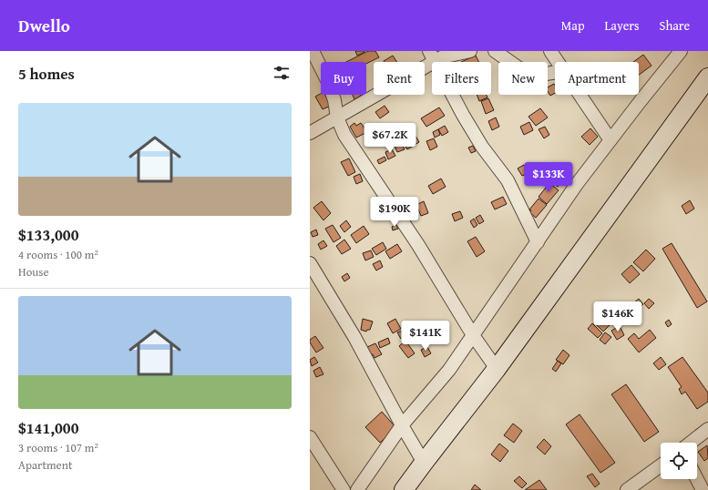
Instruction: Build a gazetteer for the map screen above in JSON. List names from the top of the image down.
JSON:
{
  "page": {
    "header": "Dwello",
    "nav": ["Map", "Layers", "Share"],
    "heading": "5 homes",
    "chip": [
      "Buy",
      "Rent",
      "Filters",
      "New",
      "Apartment"
    ],
    "list": [
      {
        "name": "$133,000",
        "note": "4 rooms · 100 m² · House"
      },
      {
        "name": "$141,000",
        "note": "3 rooms · 107 m² · Apartment"
      }
    ],
    "price": [
      "$67.2K",
      "$133K",
      "$190K",
      "$146K",
      "$141K"
    ]
  }
}
